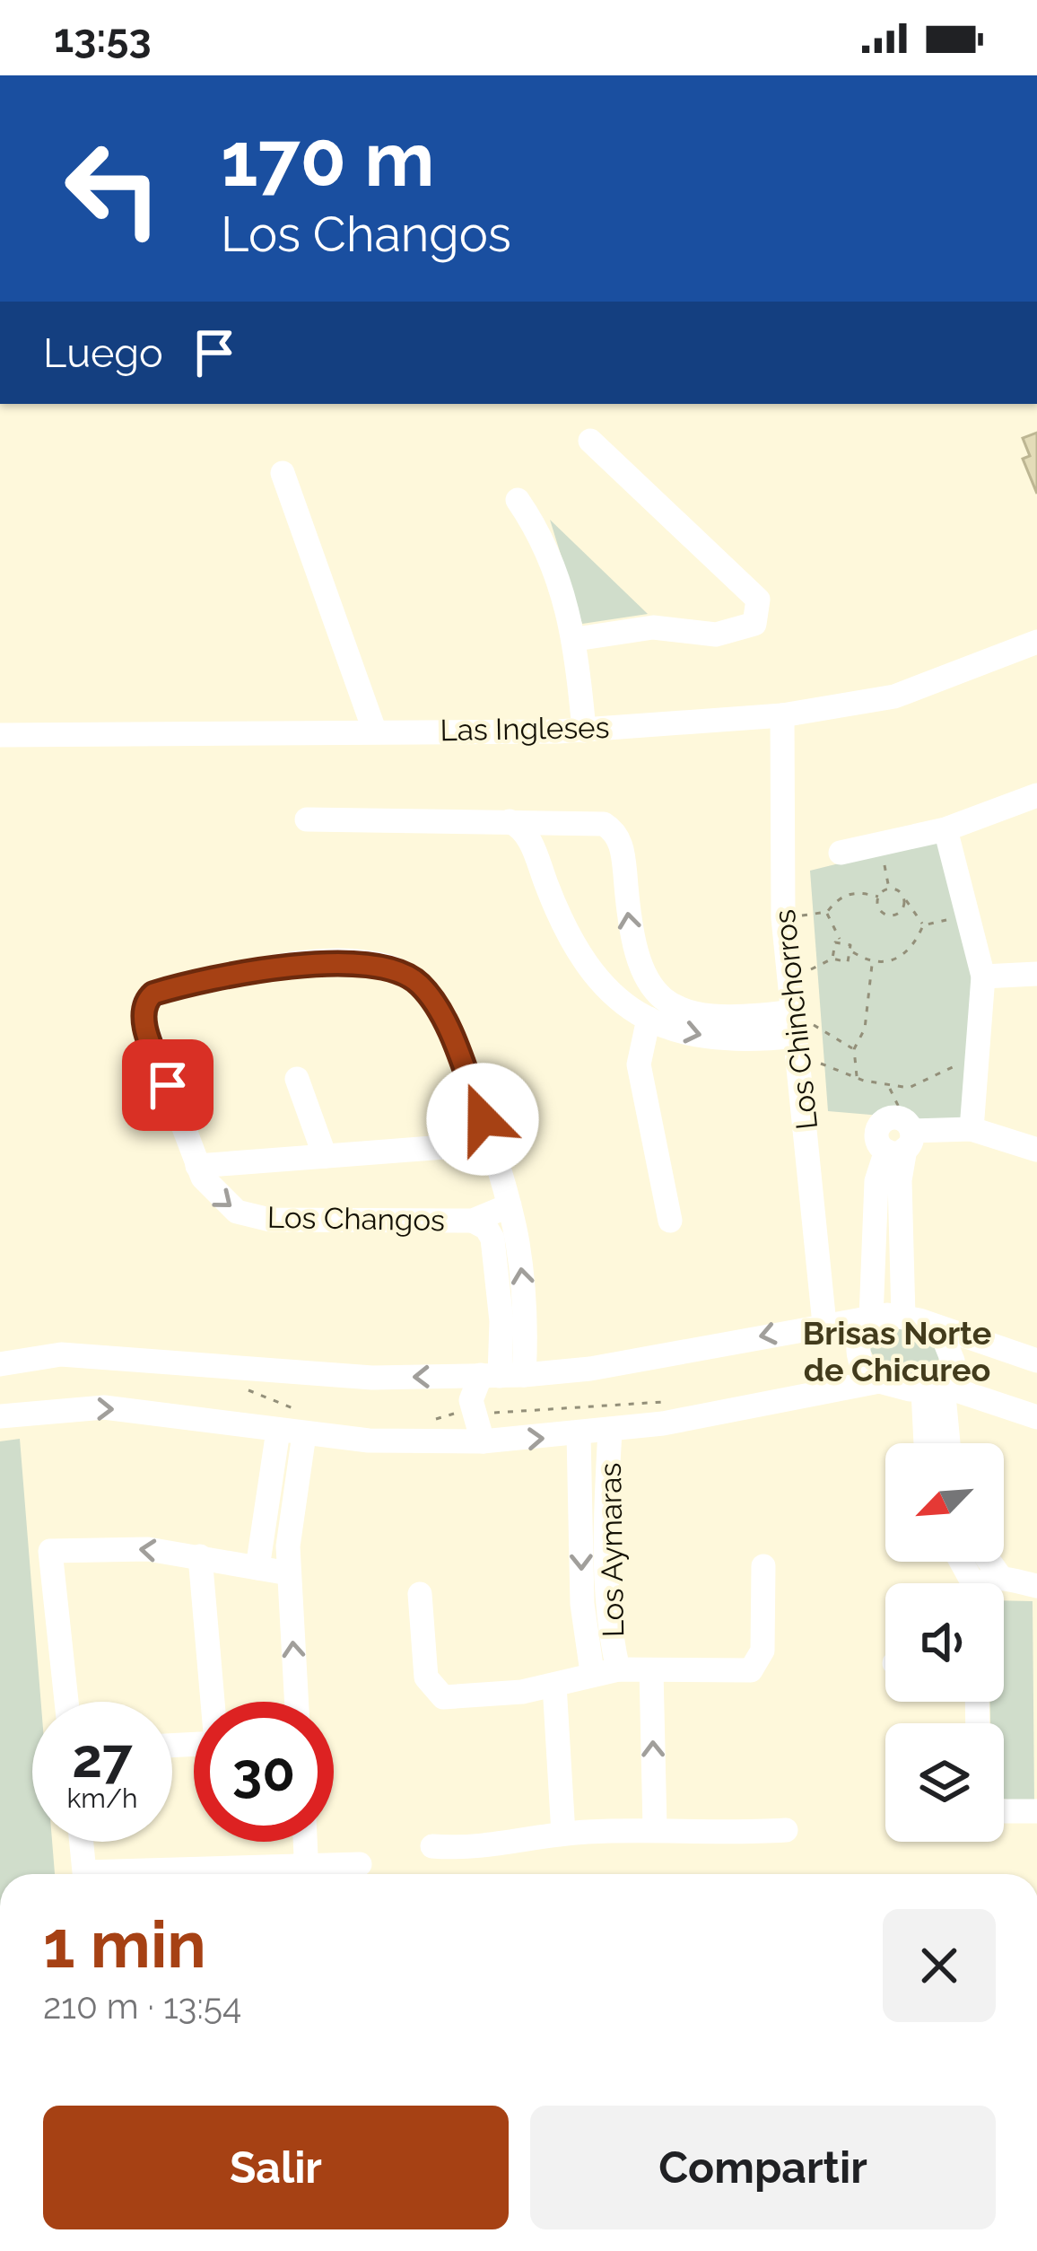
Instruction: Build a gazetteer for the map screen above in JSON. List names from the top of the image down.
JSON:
{
  "streets": {
    "street": [
      "Las Ingleses",
      "Los Chinchorros",
      "Los Changos",
      "Los Aymaras"
    ]
  },
  "crossings": [
    ["Las Ingleses", "Los Chinchorros"]
  ],
  "districts": ["Brisas Norte de Chicureo"],
  "north": "bottom left",
  "page": {
    "status": "13:53",
    "turn": ["170 m", "Los Changos"],
    "then": "Luego",
    "speed": "27 km/h",
    "limit": "30",
    "heading": ["1 min", "210 m · 13:54"],
    "buttons": ["Salir", "Compartir"]
  }
}
